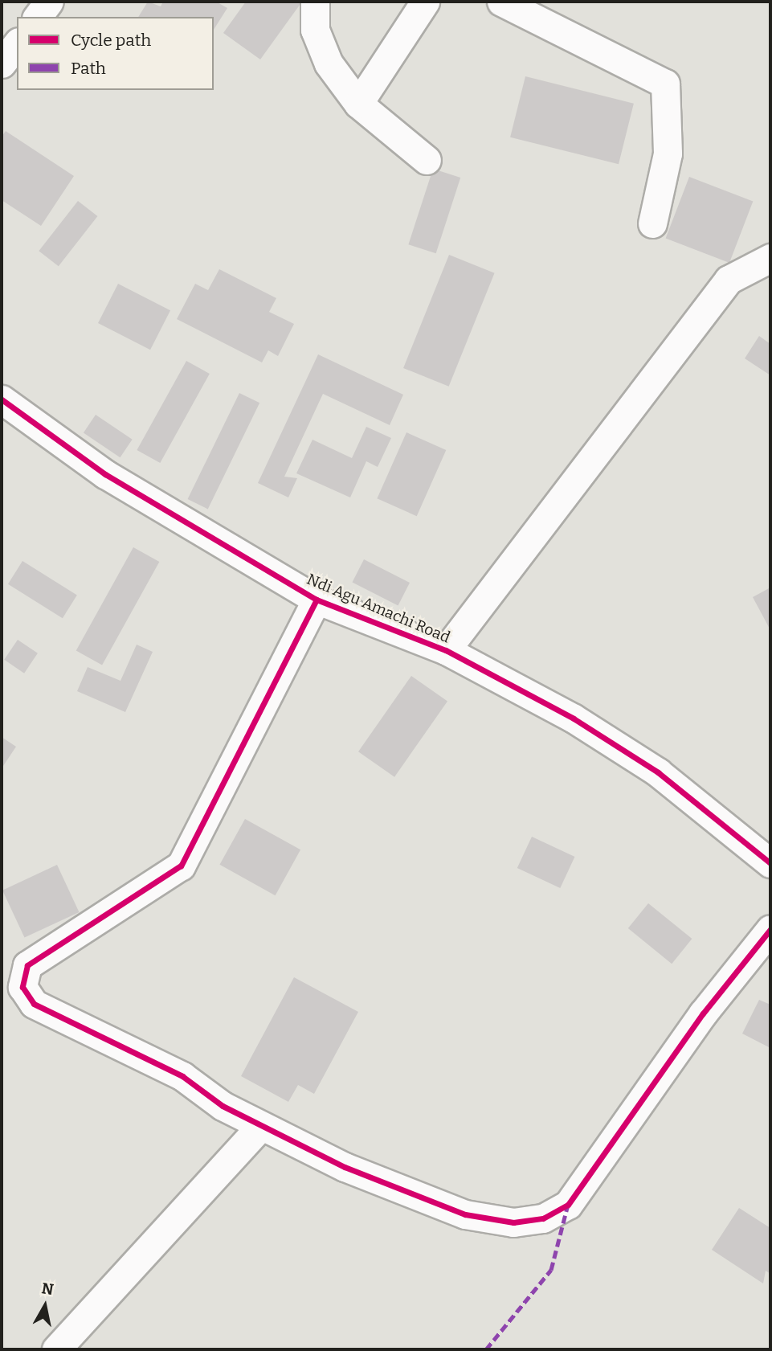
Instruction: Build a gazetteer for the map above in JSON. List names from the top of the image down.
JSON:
{
  "streets": {
    "street": ["Ndi Agu Amachi Road"]
  },
  "legend": ["Cycle path", "Path"],
  "north": "top"
}
